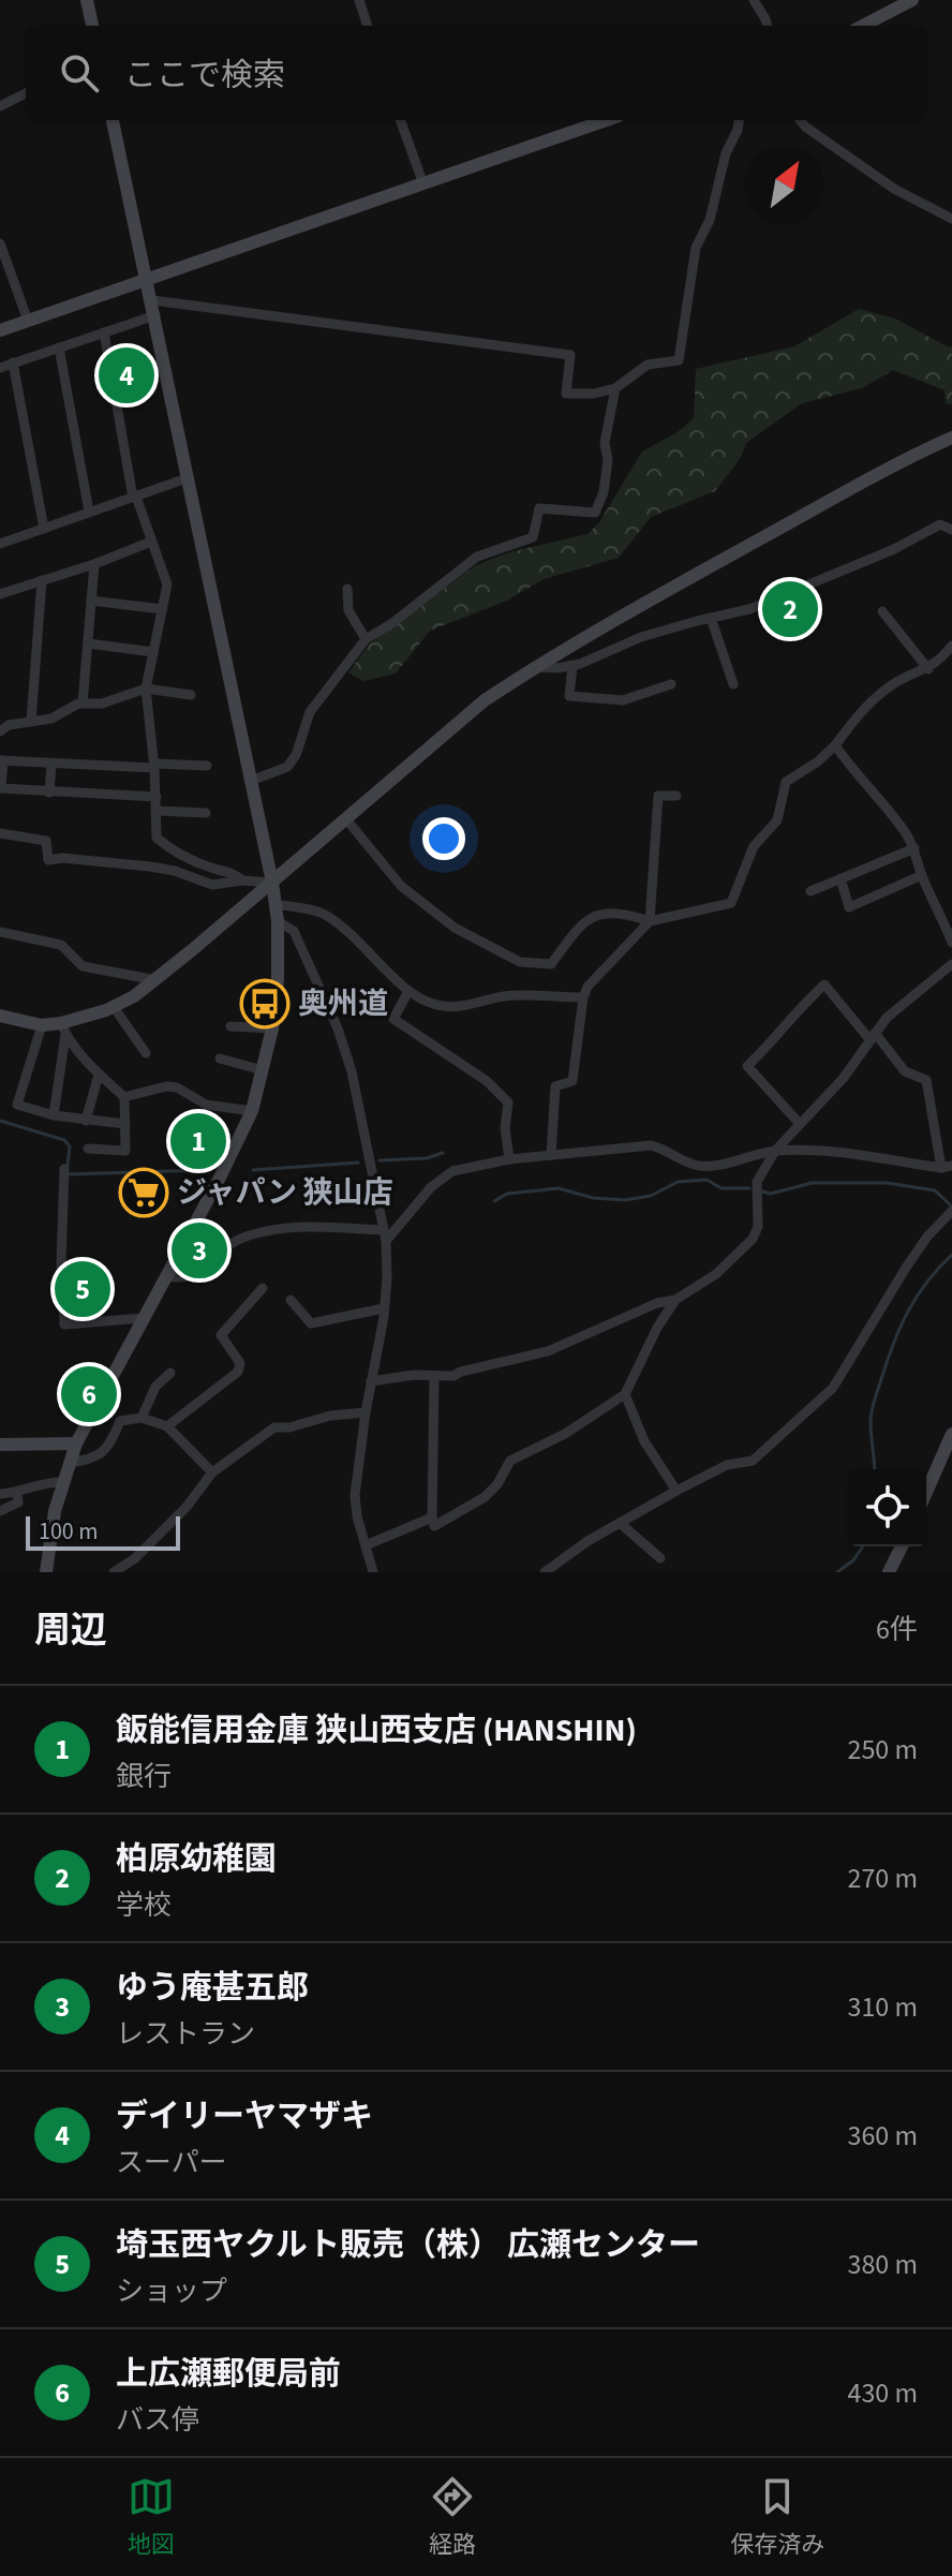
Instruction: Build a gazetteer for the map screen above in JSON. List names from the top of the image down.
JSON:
{
  "places": {
    "bus stop": ["奥州道"],
    "supermarket": ["ジャパン 狭山店"]
  },
  "scale_bar": "100 m",
  "north": "top right",
  "page": {
    "search": "ここで検索",
    "pins": [
      "4",
      "2",
      "1",
      "3",
      "5",
      "6"
    ],
    "scale": "100 m",
    "heading": ["周辺", "6件"],
    "list": [
      {
        "mark": "1",
        "name": "飯能信用金庫 狭山西支店 (HANSHIN)",
        "note": "銀行",
        "value": "250 m"
      },
      {
        "mark": "2",
        "name": "柏原幼稚園",
        "note": "学校",
        "value": "270 m"
      },
      {
        "mark": "3",
        "name": "ゆう庵甚五郎",
        "note": "レストラン",
        "value": "310 m"
      },
      {
        "mark": "4",
        "name": "デイリーヤマザキ",
        "note": "スーパー",
        "value": "360 m"
      },
      {
        "mark": "5",
        "name": "埼玉西ヤクルト販売（株） 広瀬センター",
        "note": "ショップ",
        "value": "380 m"
      },
      {
        "mark": "6",
        "name": "上広瀬郵便局前",
        "note": "バス停",
        "value": "430 m"
      }
    ],
    "nav": ["地図", "経路", "保存済み"]
  }
}
